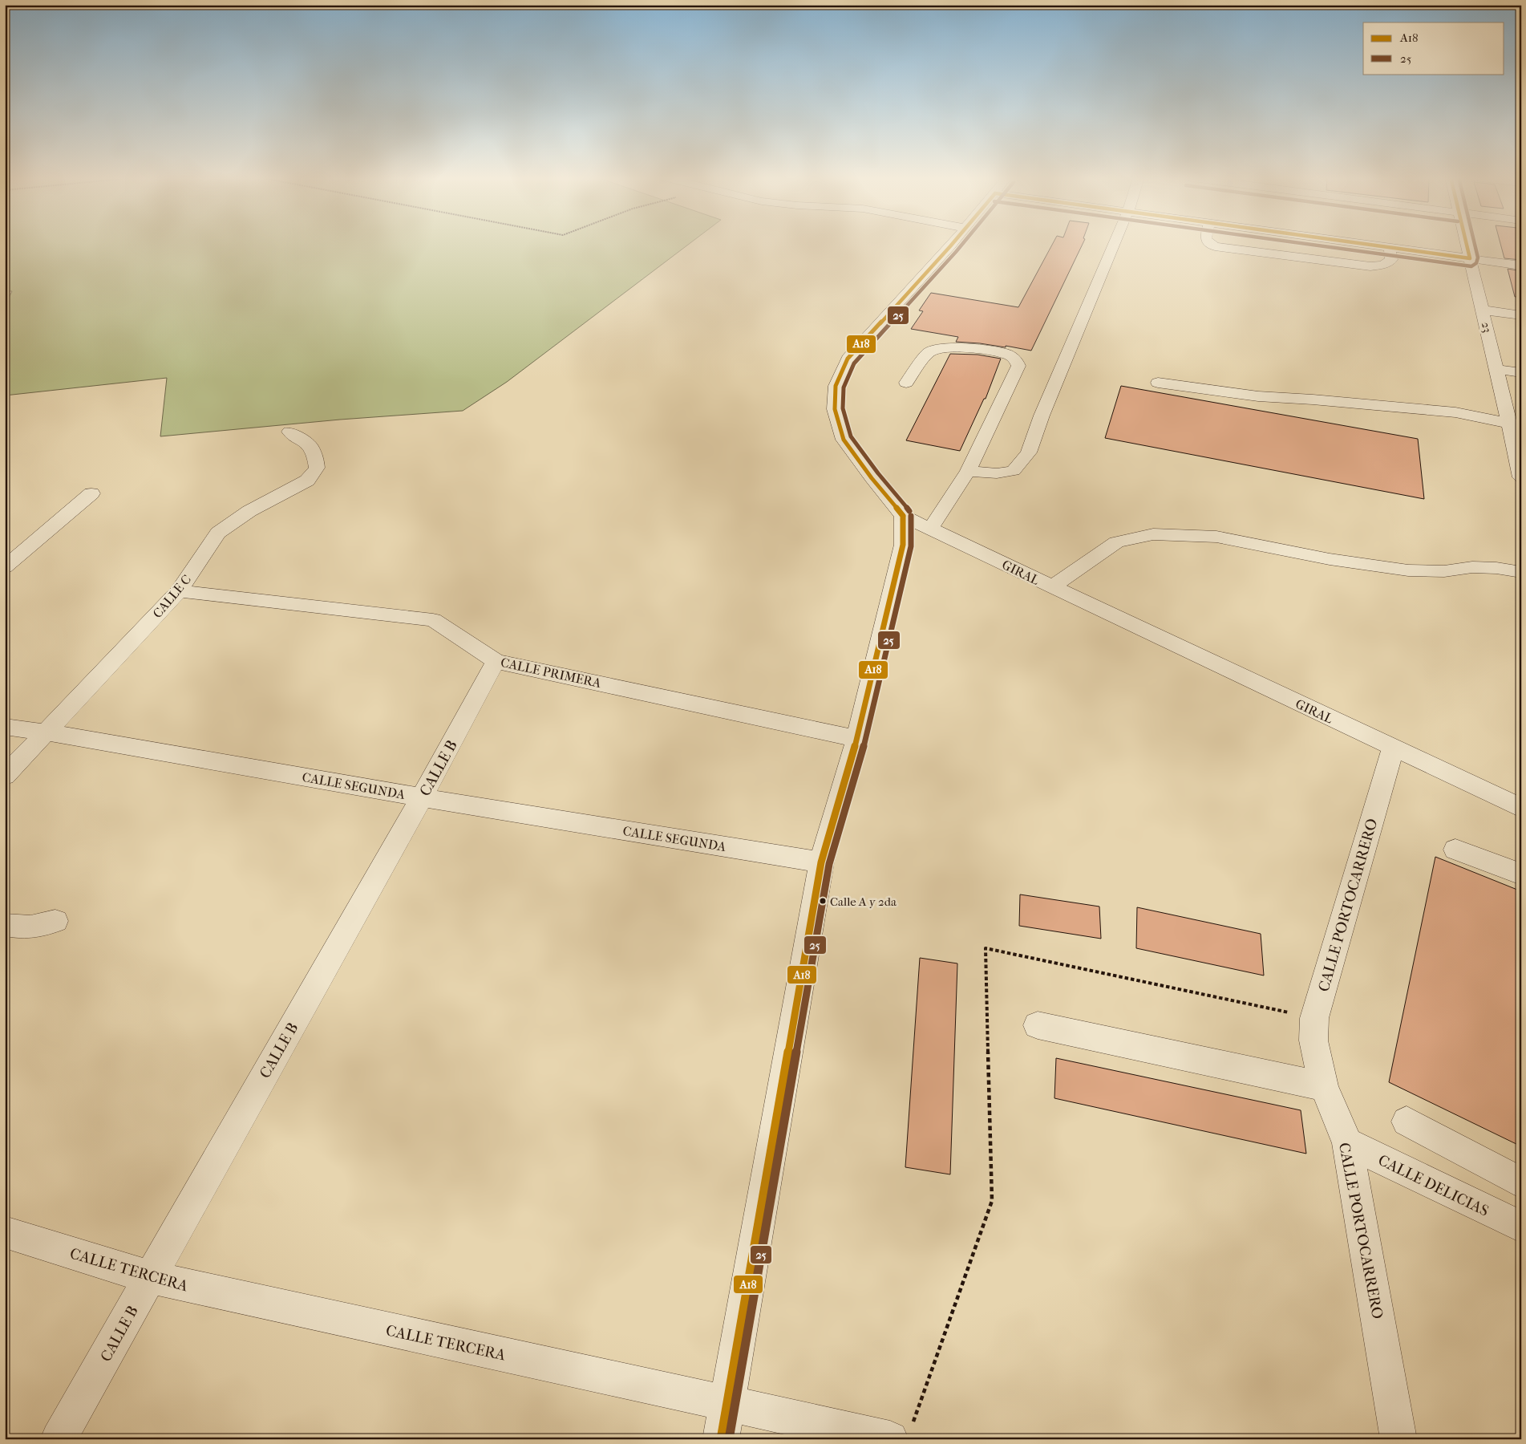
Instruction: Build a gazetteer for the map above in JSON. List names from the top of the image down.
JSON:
{
  "streets": {
    "street": [
      "23",
      "GIRAL",
      "CALLE C",
      "CALLE PRIMERA",
      "CALLE B",
      "CALLE SEGUNDA",
      "CALLE PORTOCARRERO",
      "CALLE DELICIAS",
      "CALLE TERCERA"
    ]
  },
  "crossings": [
    ["GIRAL", "CALLE PORTOCARRERO"],
    ["CALLE C", "CALLE PRIMERA"],
    ["CALLE C", "CALLE SEGUNDA"],
    ["CALLE PRIMERA", "CALLE B"],
    ["CALLE B", "CALLE SEGUNDA"],
    ["CALLE B", "CALLE TERCERA"],
    ["CALLE PORTOCARRERO", "CALLE DELICIAS"]
  ],
  "places": ["Calle A y 2da"],
  "lines": ["transit line A18", "transit line 25"],
  "legend": ["A18", "25"]
}
